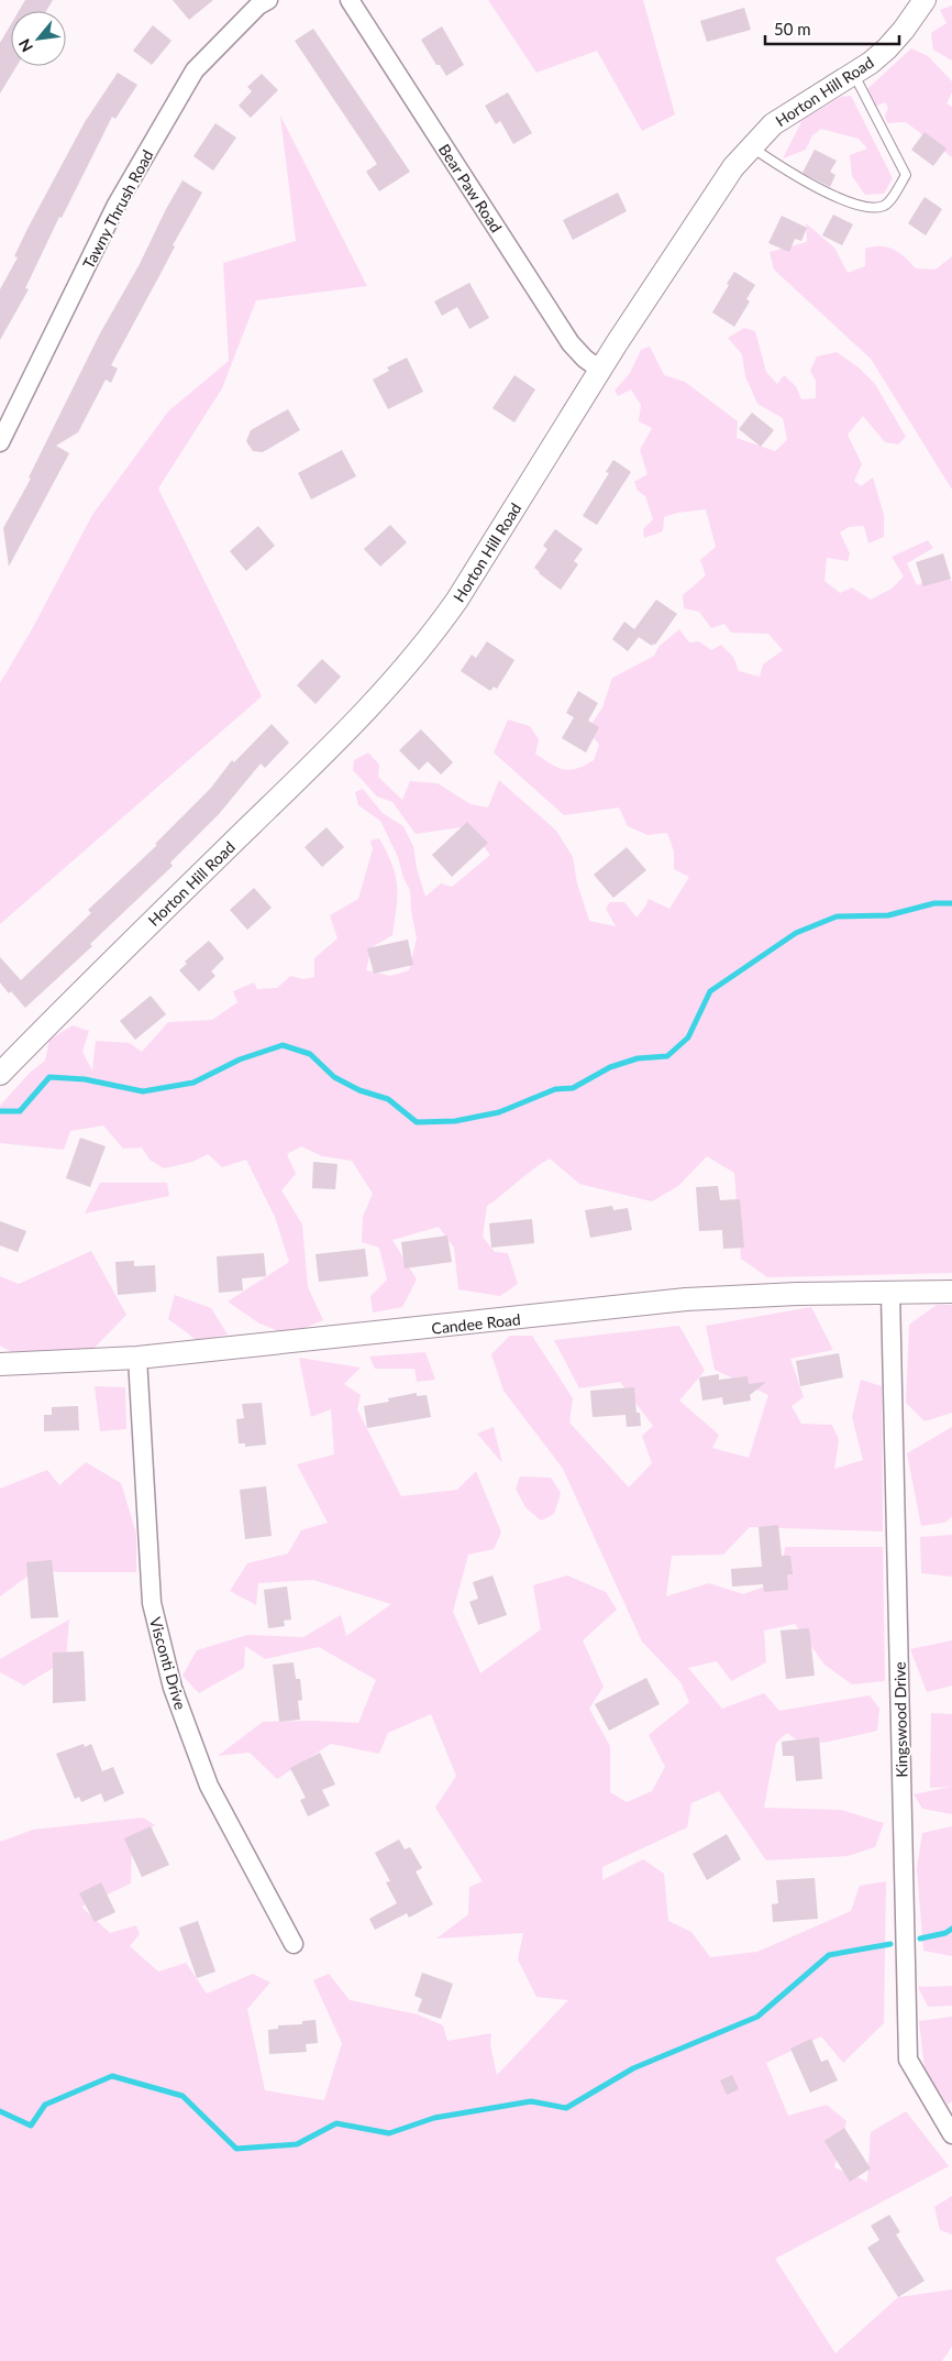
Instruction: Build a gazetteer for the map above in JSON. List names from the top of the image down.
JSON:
{
  "streets": {
    "street": [
      "Horton Hill Road",
      "Bear Paw Road",
      "Tawny Thrush Road",
      "Candee Road",
      "Visconti Drive",
      "Kingswood Drive"
    ]
  },
  "crossings": [
    ["Horton Hill Road", "Bear Paw Road"],
    ["Candee Road", "Visconti Drive"],
    ["Candee Road", "Kingswood Drive"]
  ],
  "scale_bar": "50 m",
  "north": "bottom left"
}
